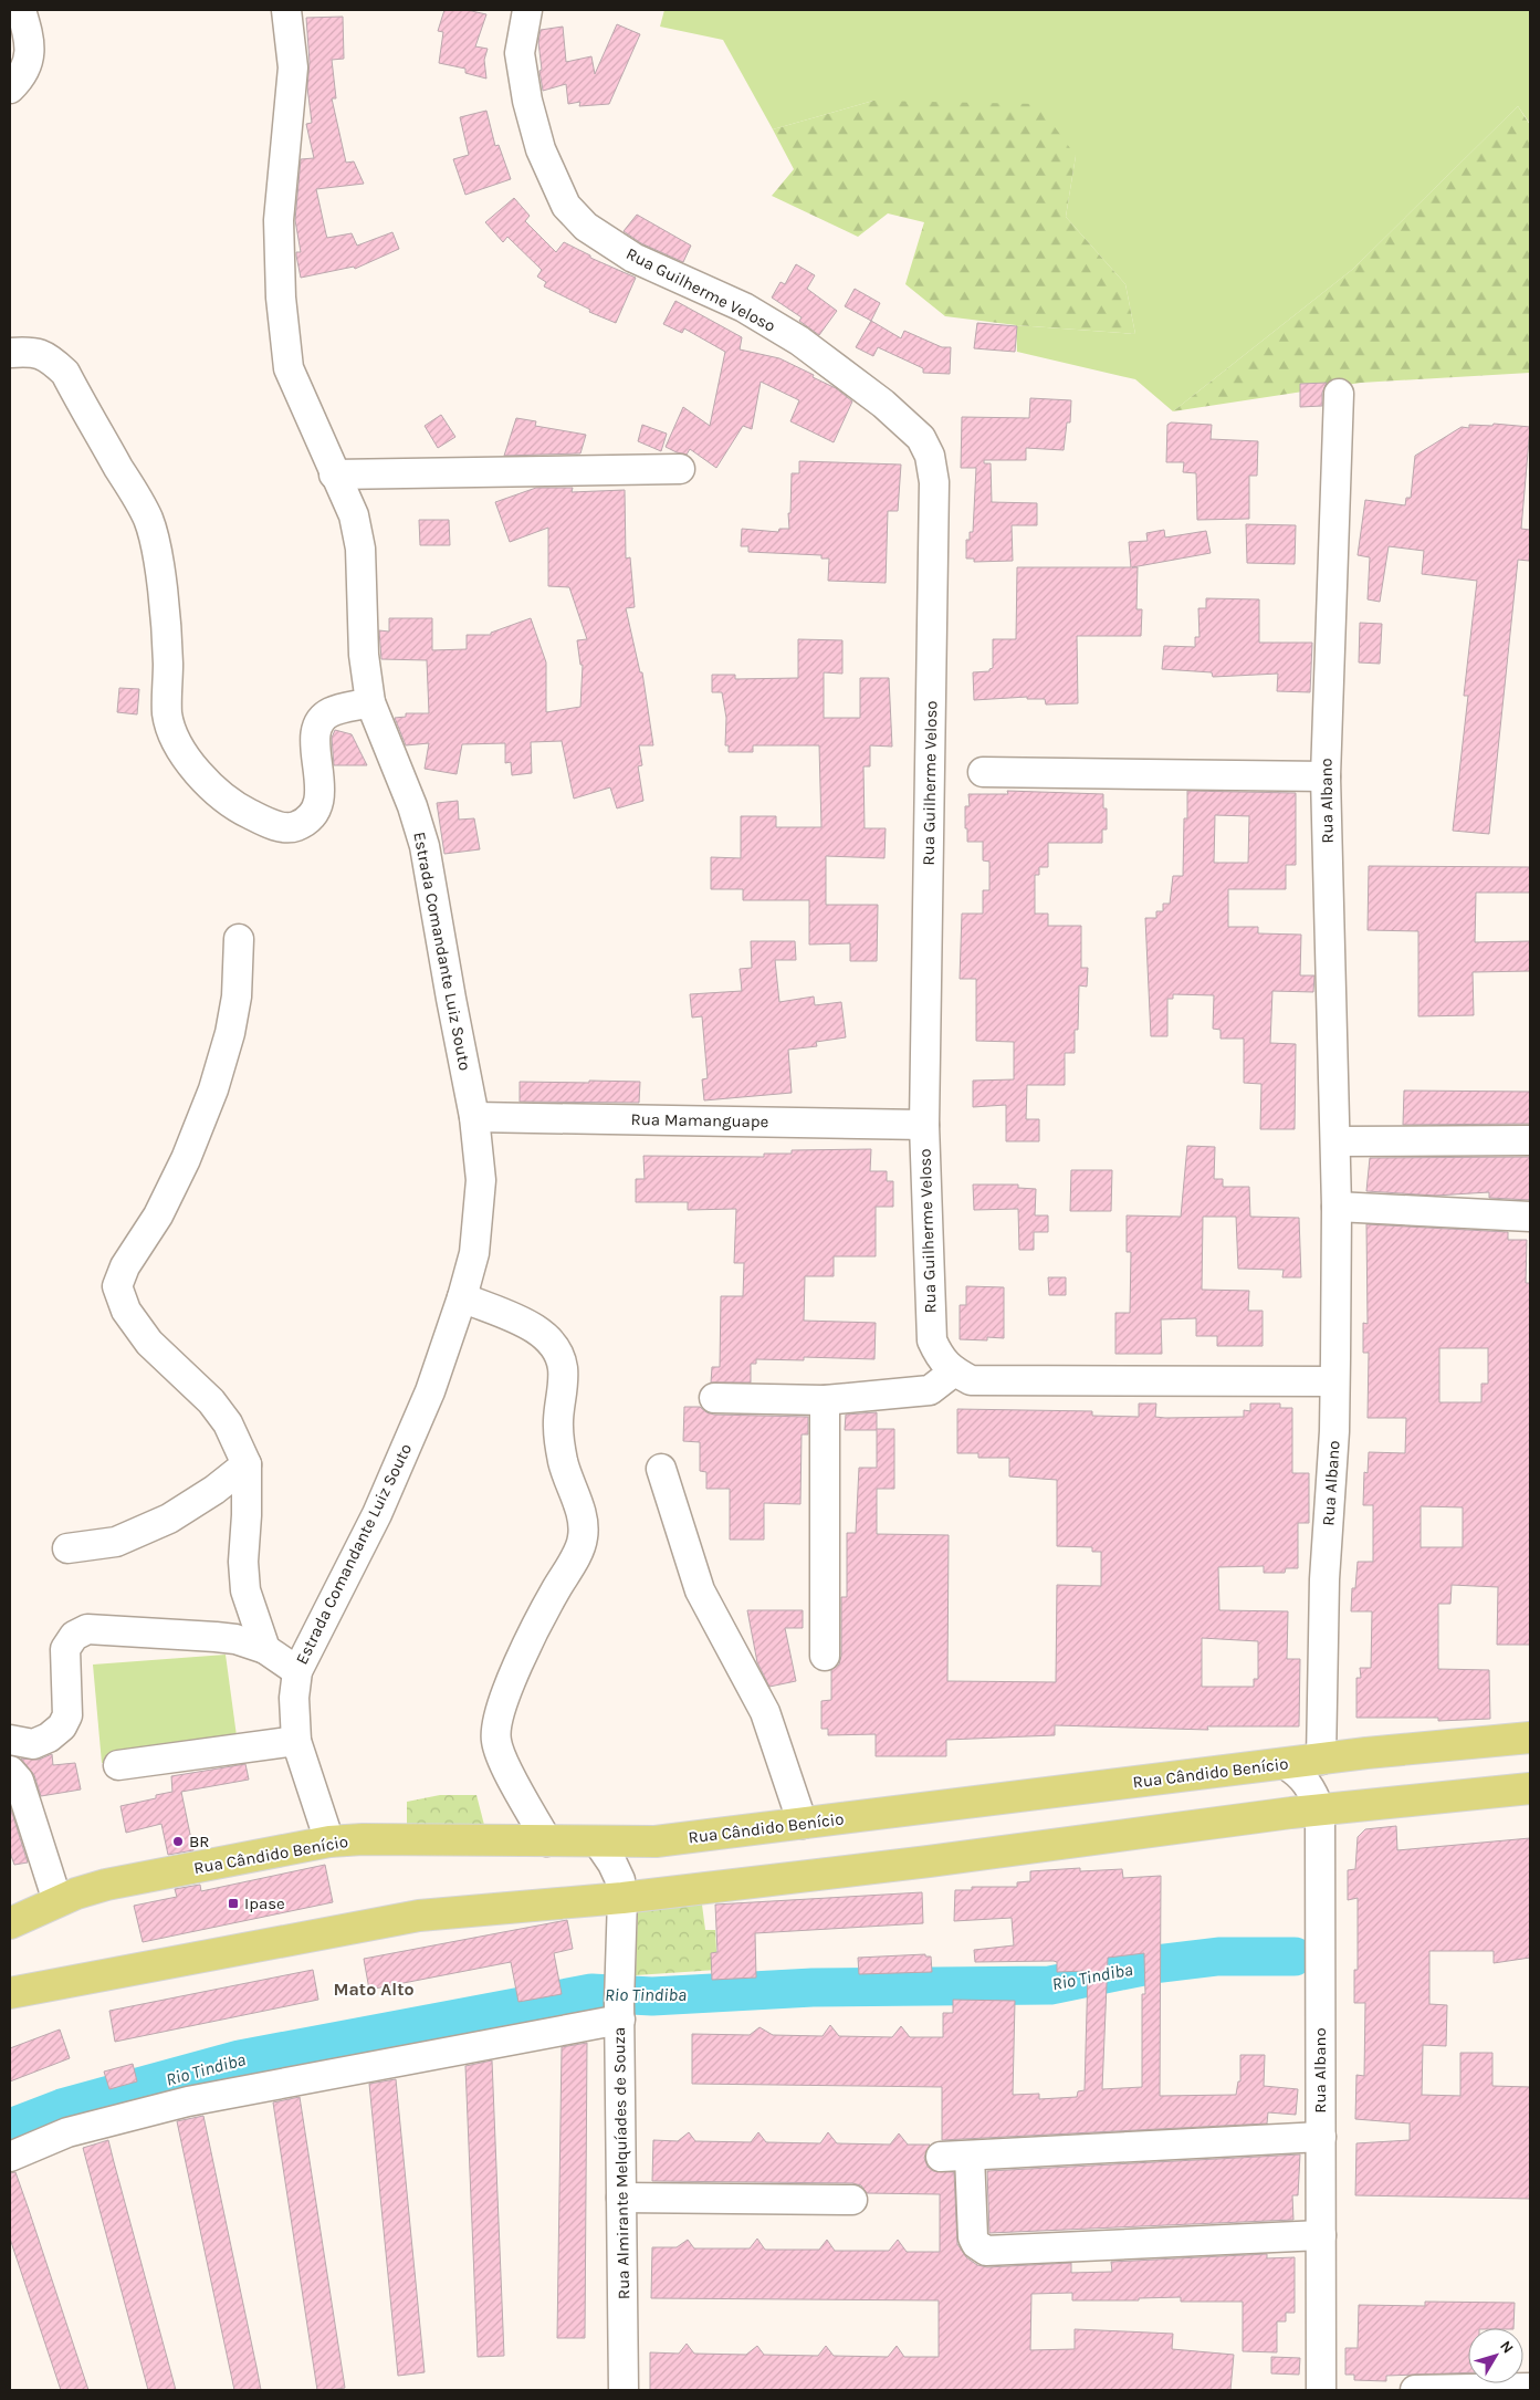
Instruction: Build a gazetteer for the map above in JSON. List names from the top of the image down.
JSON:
{
  "streets": {
    "main road": ["Rua Cândido Benício"],
    "street": [
      "Rua Guilherme Veloso",
      "Rua Albano",
      "Estrada Comandante Luiz Souto",
      "Rua Mamanguape",
      "Rua Almirante Melquíades de Souza"
    ]
  },
  "crossings": [
    ["Rua Guilherme Veloso", "Rua Mamanguape"],
    ["Rua Albano", "Rua Cândido Benício"],
    ["Estrada Comandante Luiz Souto", "Rua Mamanguape"],
    ["Estrada Comandante Luiz Souto", "Rua Cândido Benício"],
    ["Rua Cândido Benício", "Rua Almirante Melquíades de Souza"]
  ],
  "districts": ["Mato Alto"],
  "water": ["Rio Tindiba"],
  "places": {
    "other": ["BR"],
    "transit": ["Ipase"]
  },
  "north": "top right"
}
